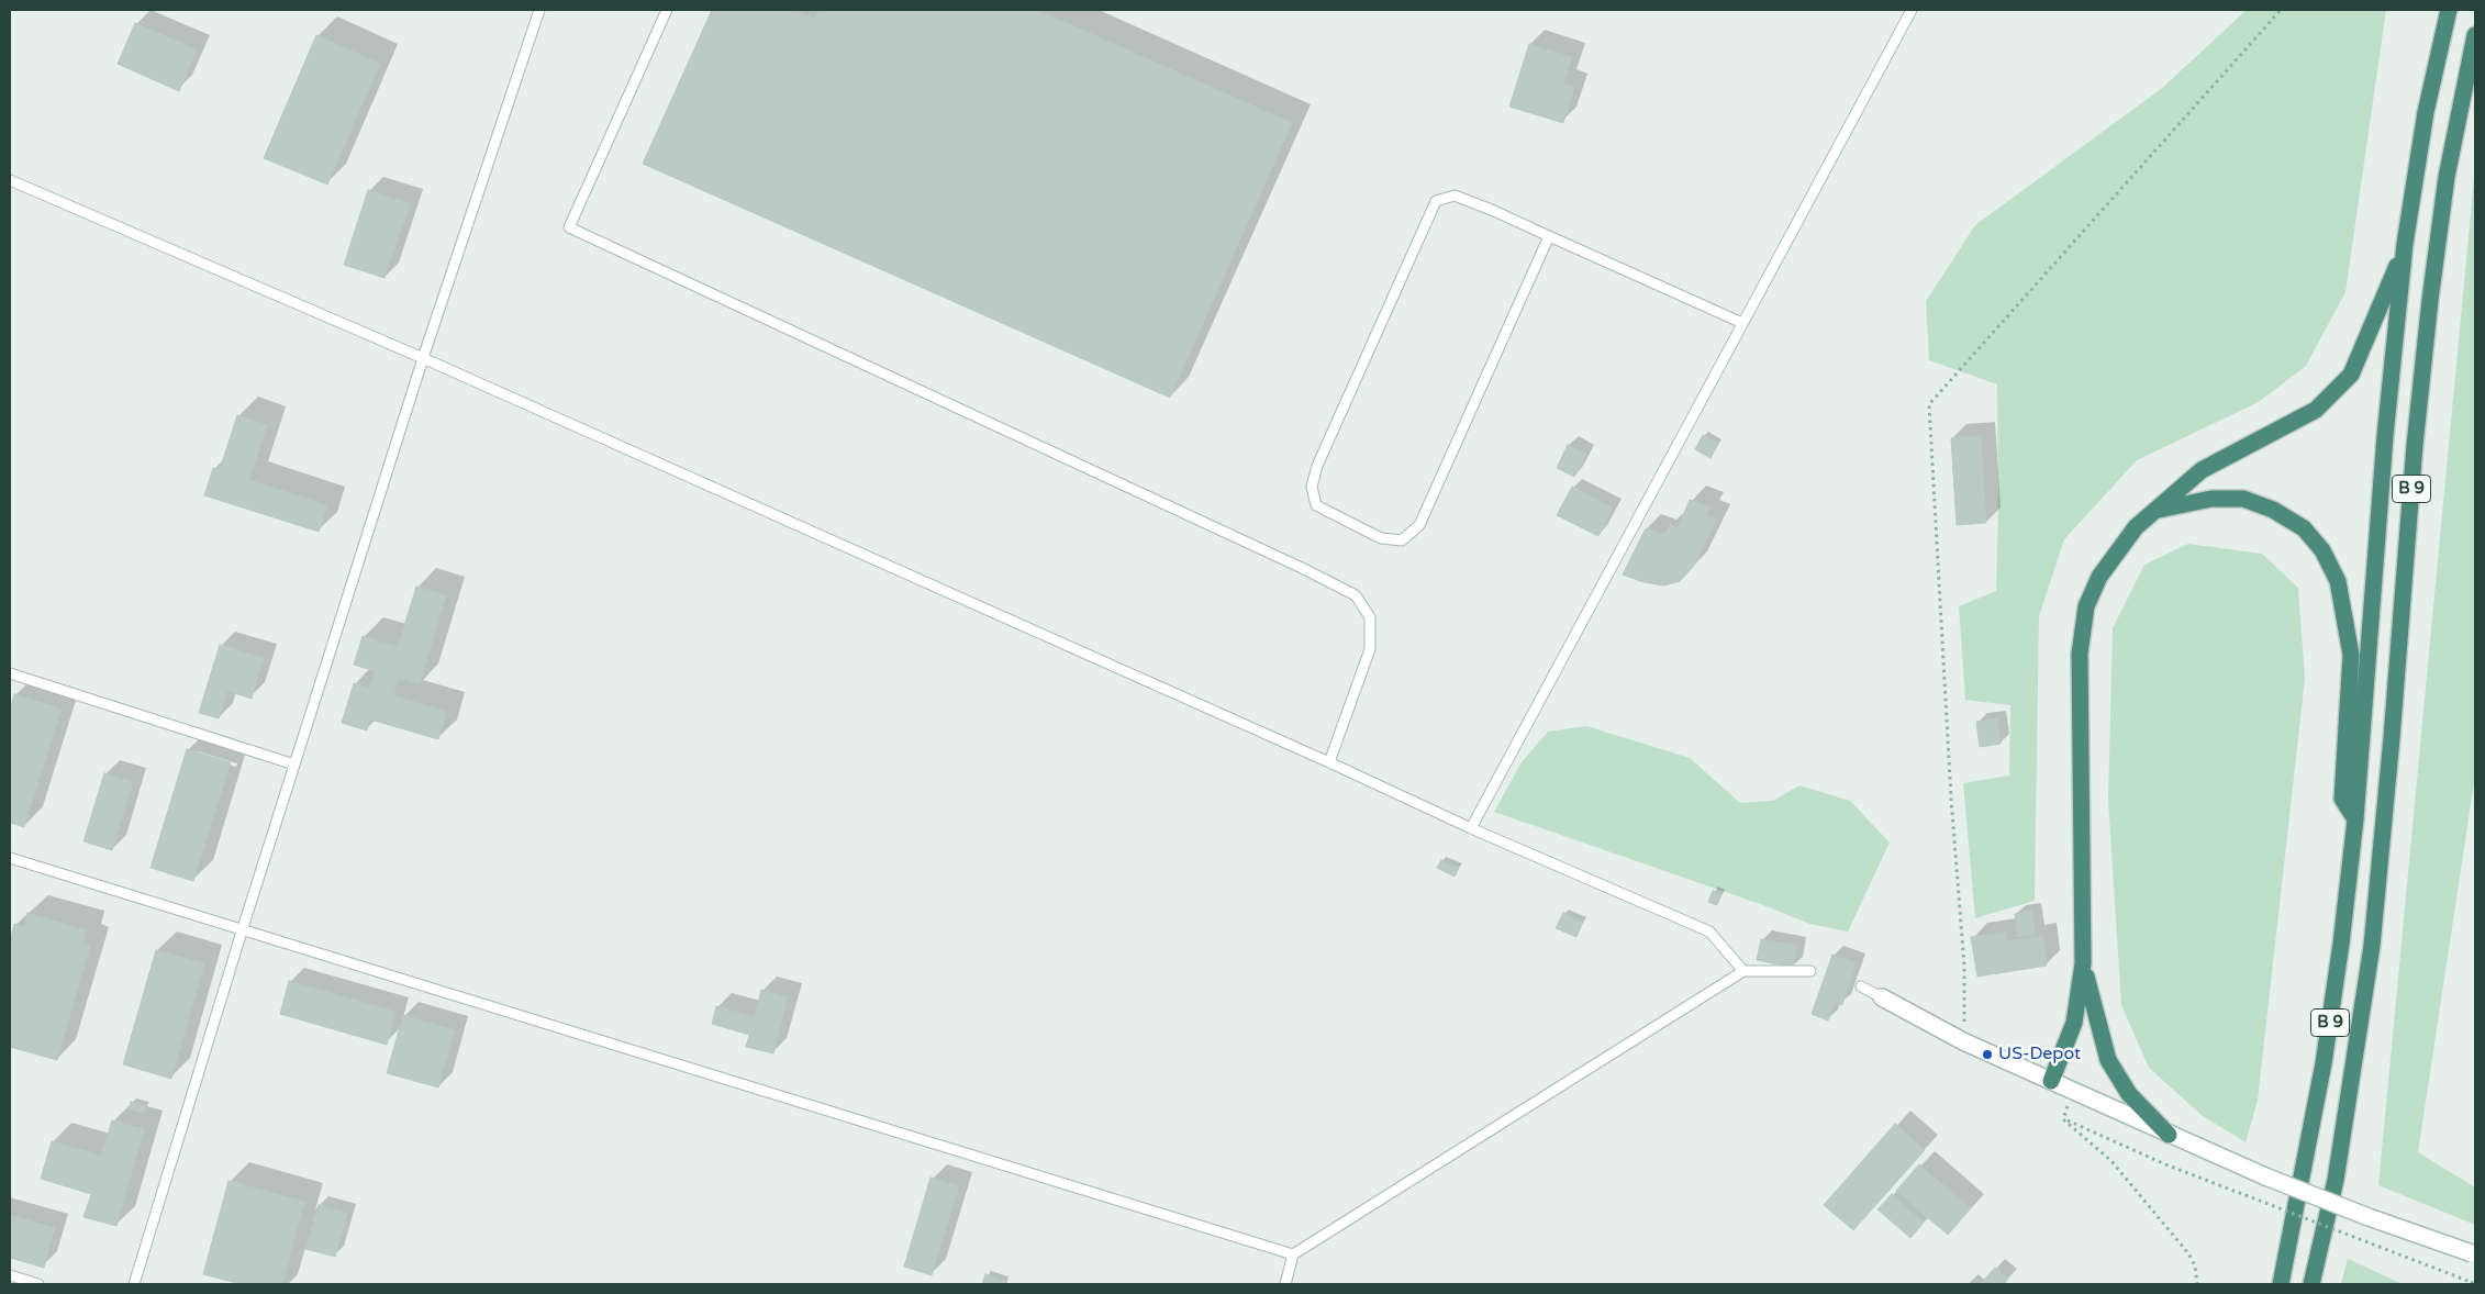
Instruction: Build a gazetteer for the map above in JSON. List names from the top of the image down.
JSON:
{
  "streets": {
    "highway": ["B 9"]
  },
  "places": ["US-Depot"]
}
